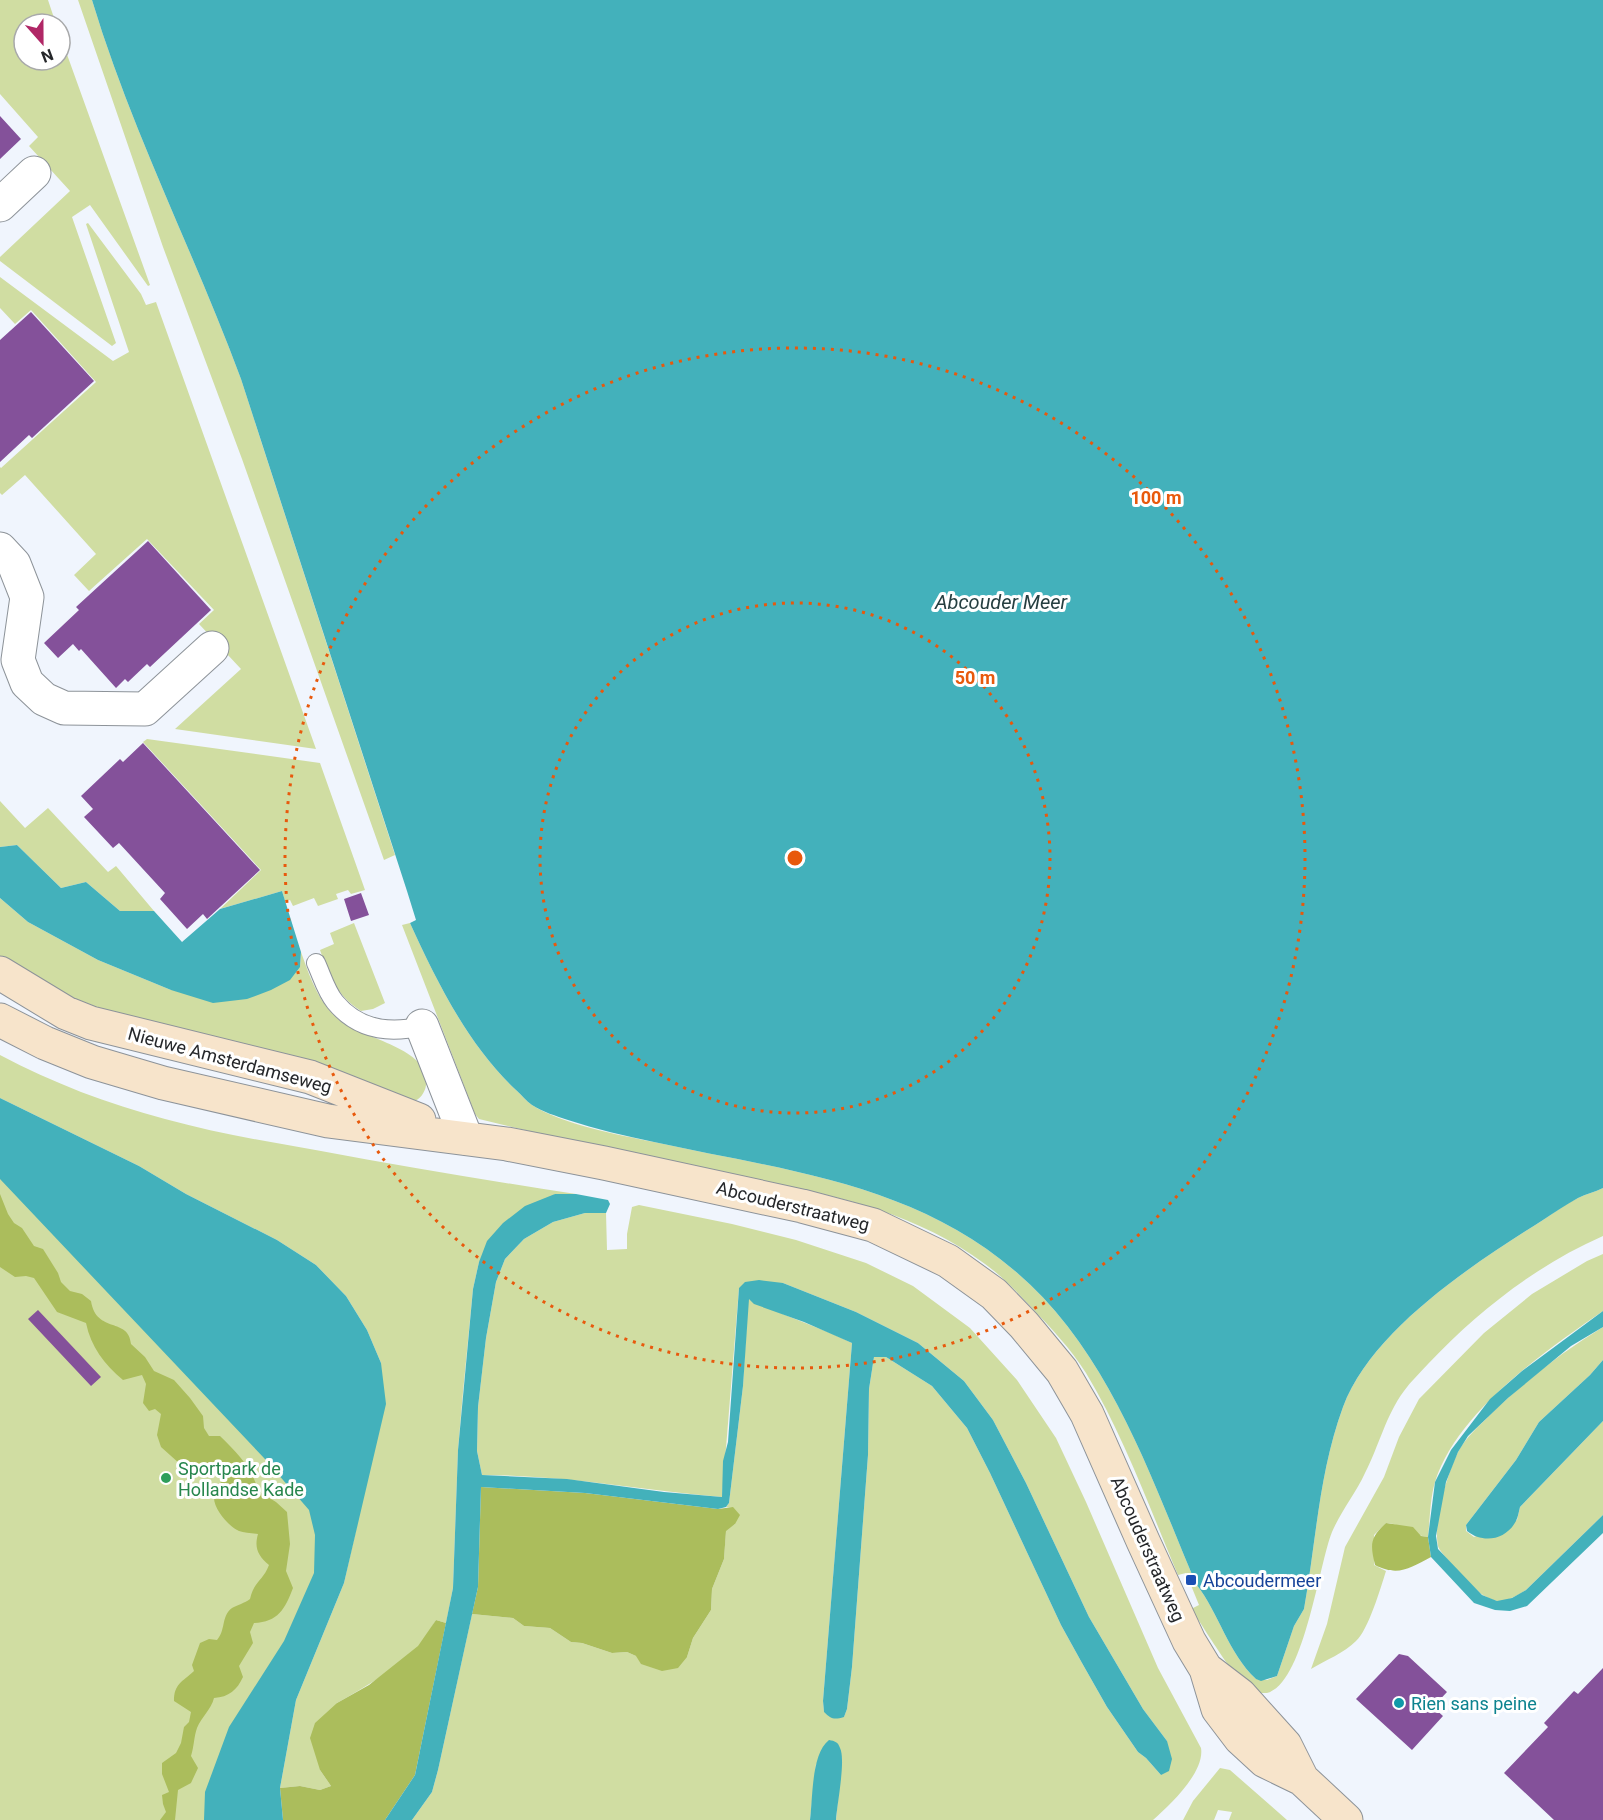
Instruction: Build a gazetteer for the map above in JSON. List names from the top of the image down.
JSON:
{
  "streets": {
    "street": ["Nieuwe Amsterdamseweg", "Abcouderstraatweg"]
  },
  "crossings": [
    ["Nieuwe Amsterdamseweg", "Abcouderstraatweg"]
  ],
  "water": ["Abcouder Meer"],
  "places": {
    "other": ["Sportpark de Hollandse Kade", "Rien sans peine"],
    "transit": ["Abcoudermeer"]
  },
  "north": "bottom",
  "rings": ["100 m", "50 m"]
}
